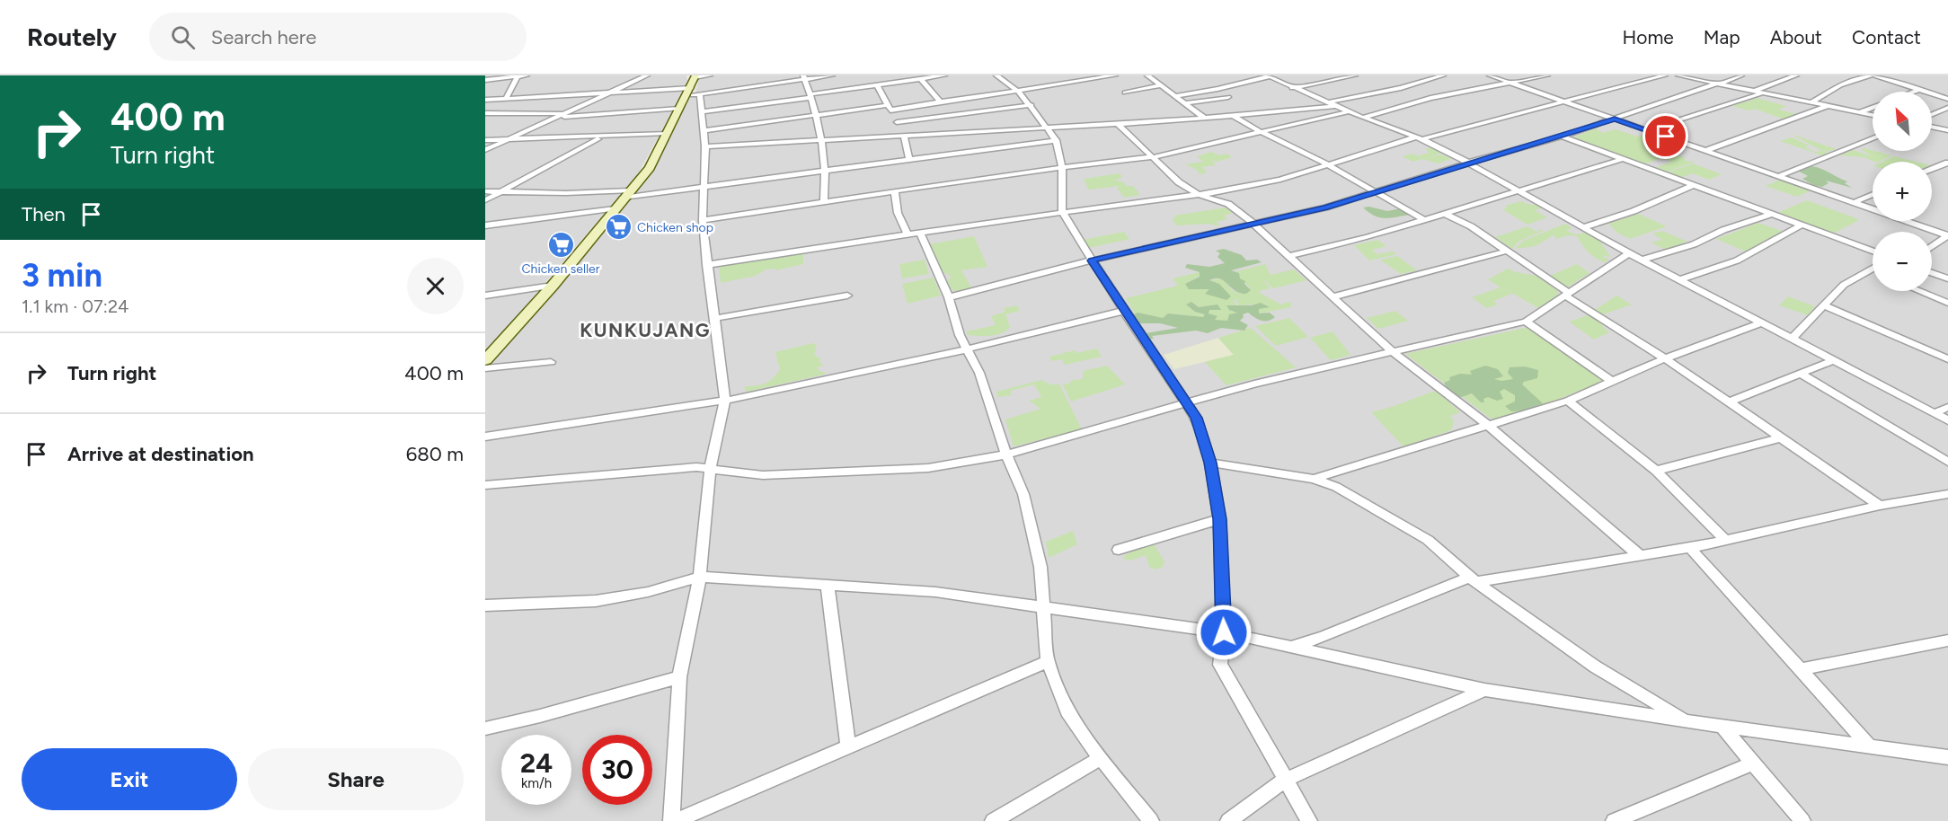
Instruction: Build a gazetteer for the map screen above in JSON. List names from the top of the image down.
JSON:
{
  "districts": ["KUNKUJANG"],
  "places": {
    "supermarket": ["Chicken shop", "Chicken seller"]
  },
  "north": "top left",
  "page": {
    "header": "Routely",
    "search": "Search here",
    "nav": [
      "Home",
      "Map",
      "About",
      "Contact"
    ],
    "turn": ["400 m", "Turn right"],
    "map_buttons": ["+", "−"],
    "then": "Then",
    "heading": ["3 min", "1.1 km · 07:24"],
    "list": [
      {
        "name": "Turn right",
        "value": "400 m"
      },
      {
        "name": "Arrive at destination",
        "value": "680 m"
      }
    ],
    "speed": "24 km/h",
    "limit": "30",
    "buttons": ["Exit", "Share"]
  }
}
